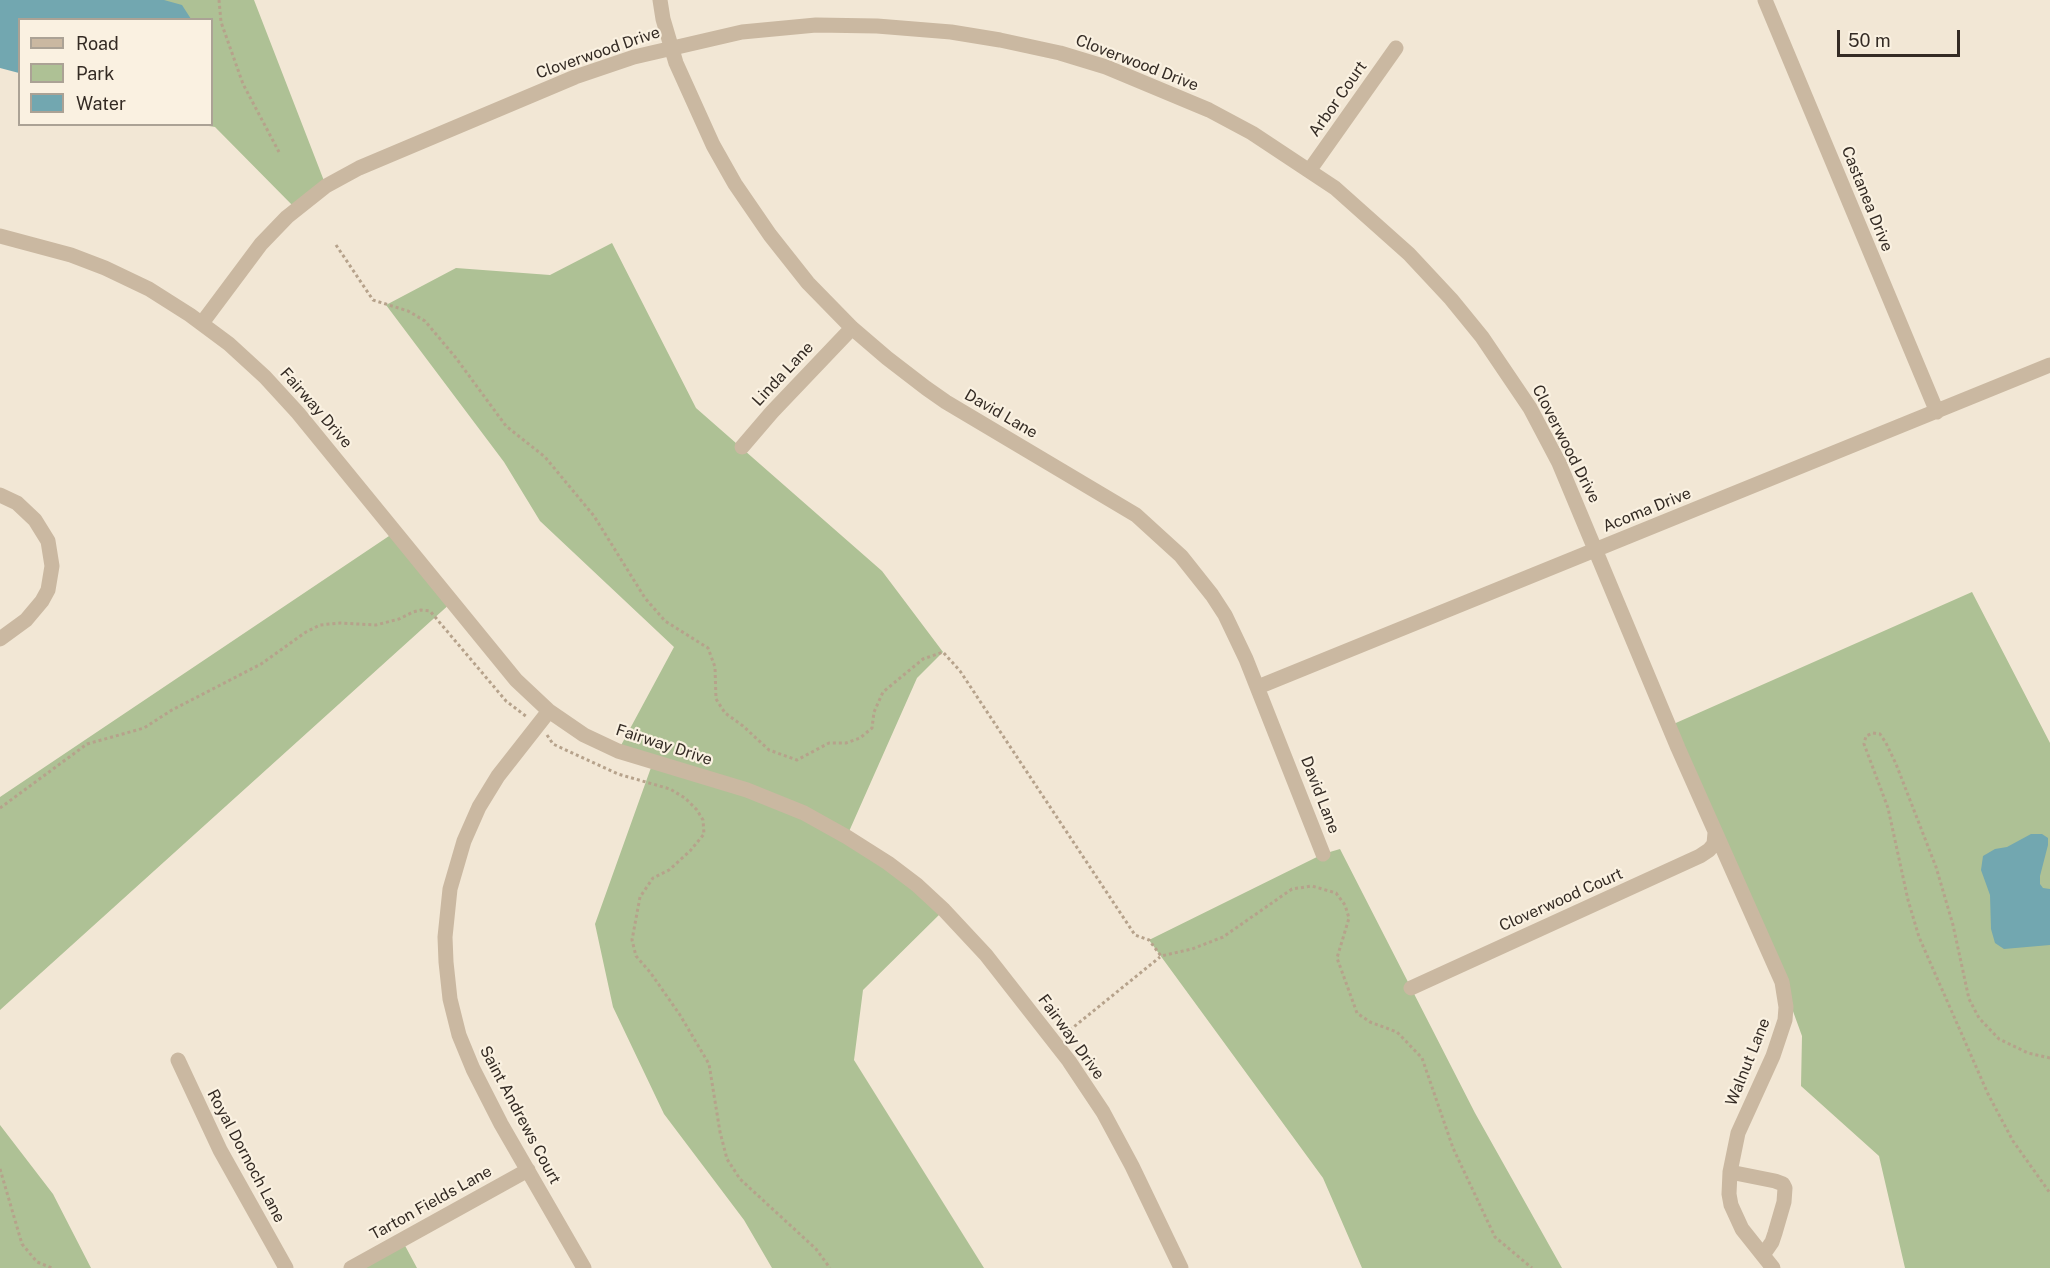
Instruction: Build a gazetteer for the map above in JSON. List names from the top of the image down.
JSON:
{
  "streets": {
    "street": [
      "Cloverwood Drive",
      "Arbor Court",
      "Castanea Drive",
      "Linda Lane",
      "Fairway Drive",
      "David Lane",
      "Acoma Drive",
      "Cloverwood Court",
      "Walnut Lane",
      "Saint Andrews Court",
      "Royal Dornoch Lane",
      "Tarton Fields Lane"
    ]
  },
  "crossings": [
    ["Cloverwood Drive", "Arbor Court"],
    ["Cloverwood Drive", "Fairway Drive"],
    ["Cloverwood Drive", "David Lane"],
    ["Cloverwood Drive", "Acoma Drive"],
    ["Cloverwood Drive", "Cloverwood Court"],
    ["Cloverwood Drive", "Walnut Lane"],
    ["Castanea Drive", "Acoma Drive"],
    ["Linda Lane", "David Lane"],
    ["Fairway Drive", "Saint Andrews Court"],
    ["David Lane", "Acoma Drive"],
    ["Cloverwood Court", "Walnut Lane"],
    ["Saint Andrews Court", "Tarton Fields Lane"]
  ],
  "legend": ["Road", "Park", "Water"],
  "scale_bar": "50 m"
}
